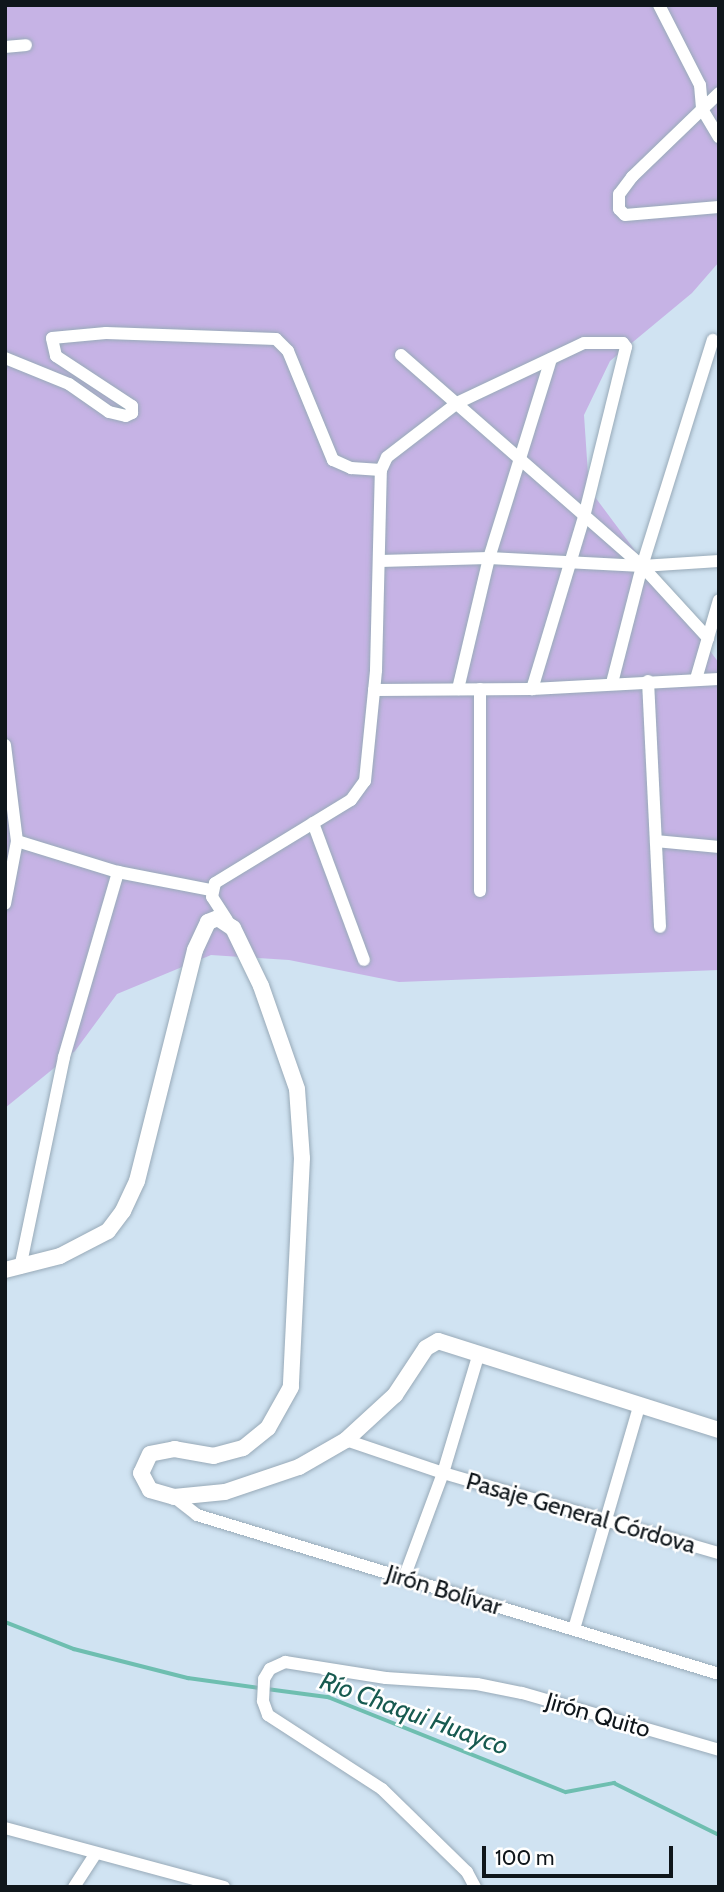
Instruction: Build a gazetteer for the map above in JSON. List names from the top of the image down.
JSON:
{
  "streets": {
    "street": ["Pasaje General Córdova", "Jirón Bolívar", "Jirón Quito"]
  },
  "water": ["Río Chaqui Huayco"],
  "scale_bar": "100 m"
}
